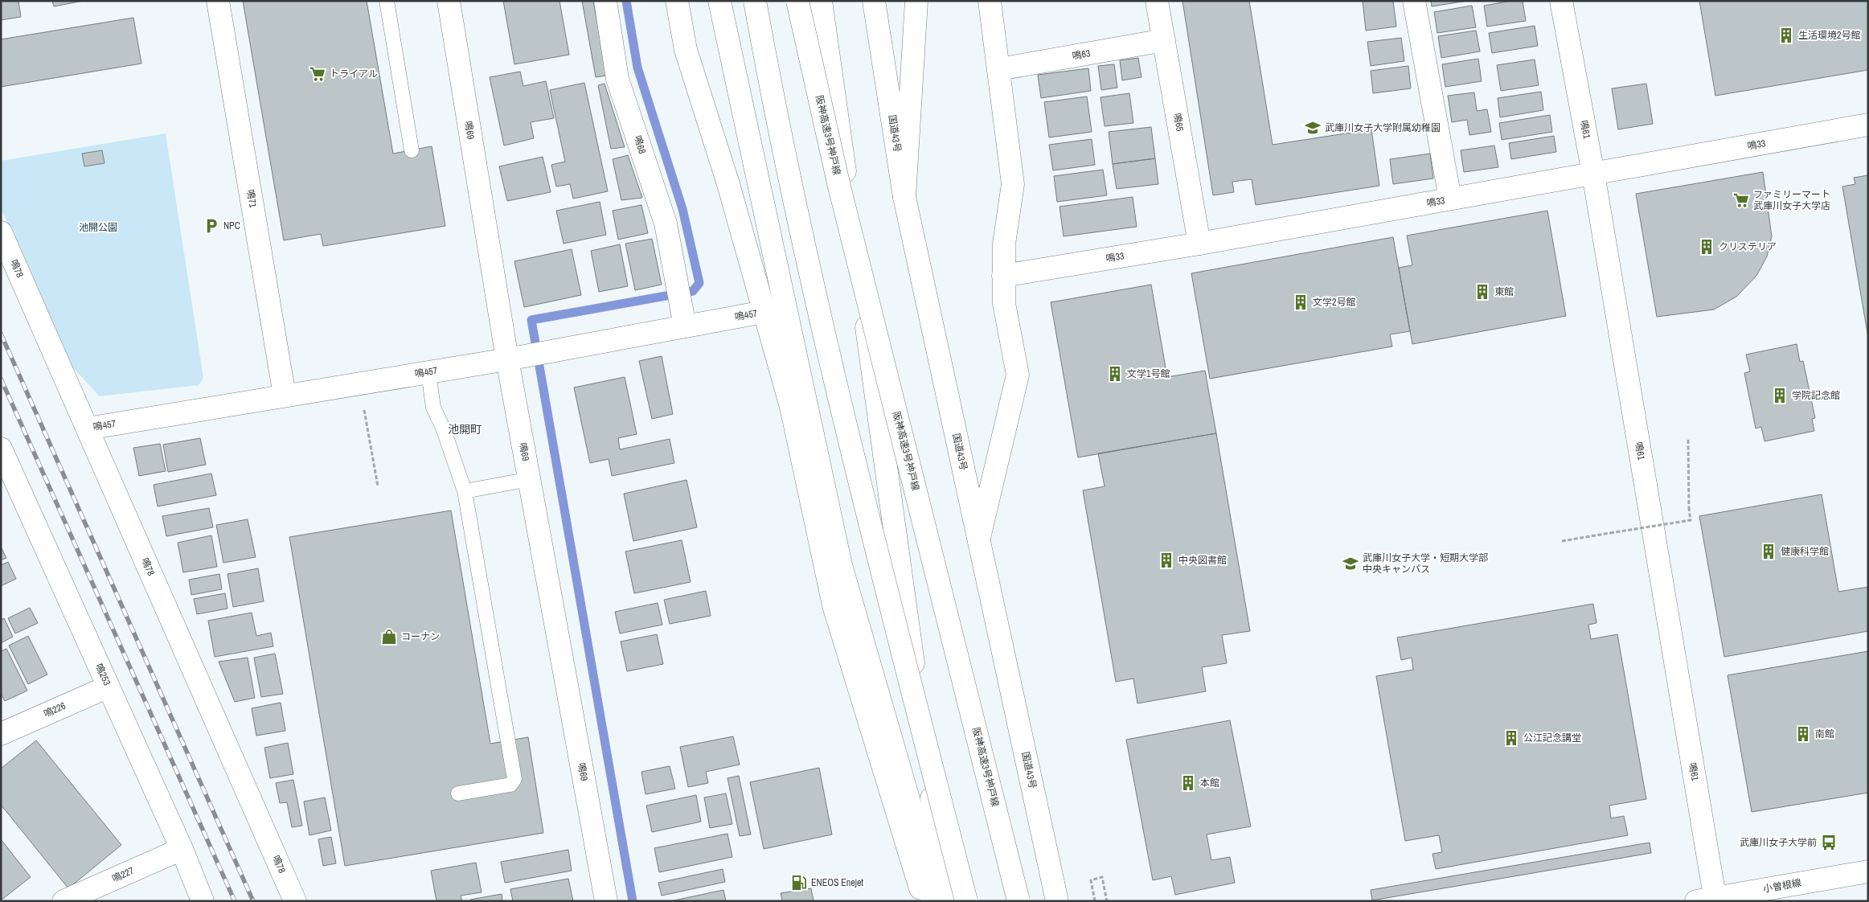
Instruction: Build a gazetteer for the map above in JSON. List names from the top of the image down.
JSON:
{
  "streets": {
    "main road": [
      "鳴63",
      "鳴65",
      "鳴61",
      "鳴69",
      "国道43号",
      "阪神高速3号神戸線",
      "鳴68",
      "鳴33",
      "鳴71",
      "鳴78",
      "鳴457",
      "鳴253",
      "鳴226",
      "鳴227",
      "小曽根線"
    ]
  },
  "crossings": [
    ["鳴63", "鳴65"],
    ["鳴65", "鳴33"],
    ["鳴61", "鳴33"],
    ["鳴61", "小曽根線"],
    ["鳴69", "鳴457"],
    ["鳴68", "鳴457"],
    ["鳴71", "鳴457"],
    ["鳴78", "鳴457"],
    ["鳴253", "鳴226"],
    ["鳴253", "鳴227"]
  ],
  "districts": ["池開町"],
  "parks": ["池開公園"],
  "places": {
    "building": [
      "生活環境2号館",
      "クリステリア",
      "東館",
      "文学2号館",
      "文学1号館",
      "学院記念館",
      "健康科学館",
      "中央図書館",
      "南館",
      "公江記念講堂",
      "本館"
    ],
    "supermarket": ["トライアル", "ファミリーマート 武庫川女子大学店"],
    "school or university": ["武庫川女子大学附属幼稚園", "武庫川女子大学・短期大学部 中央キャンパス"],
    "parking": ["NPC"],
    "shop": ["コーナン"],
    "bus stop": ["武庫川女子大学前"],
    "fuel station": ["ENEOS Enejet"]
  }
}
